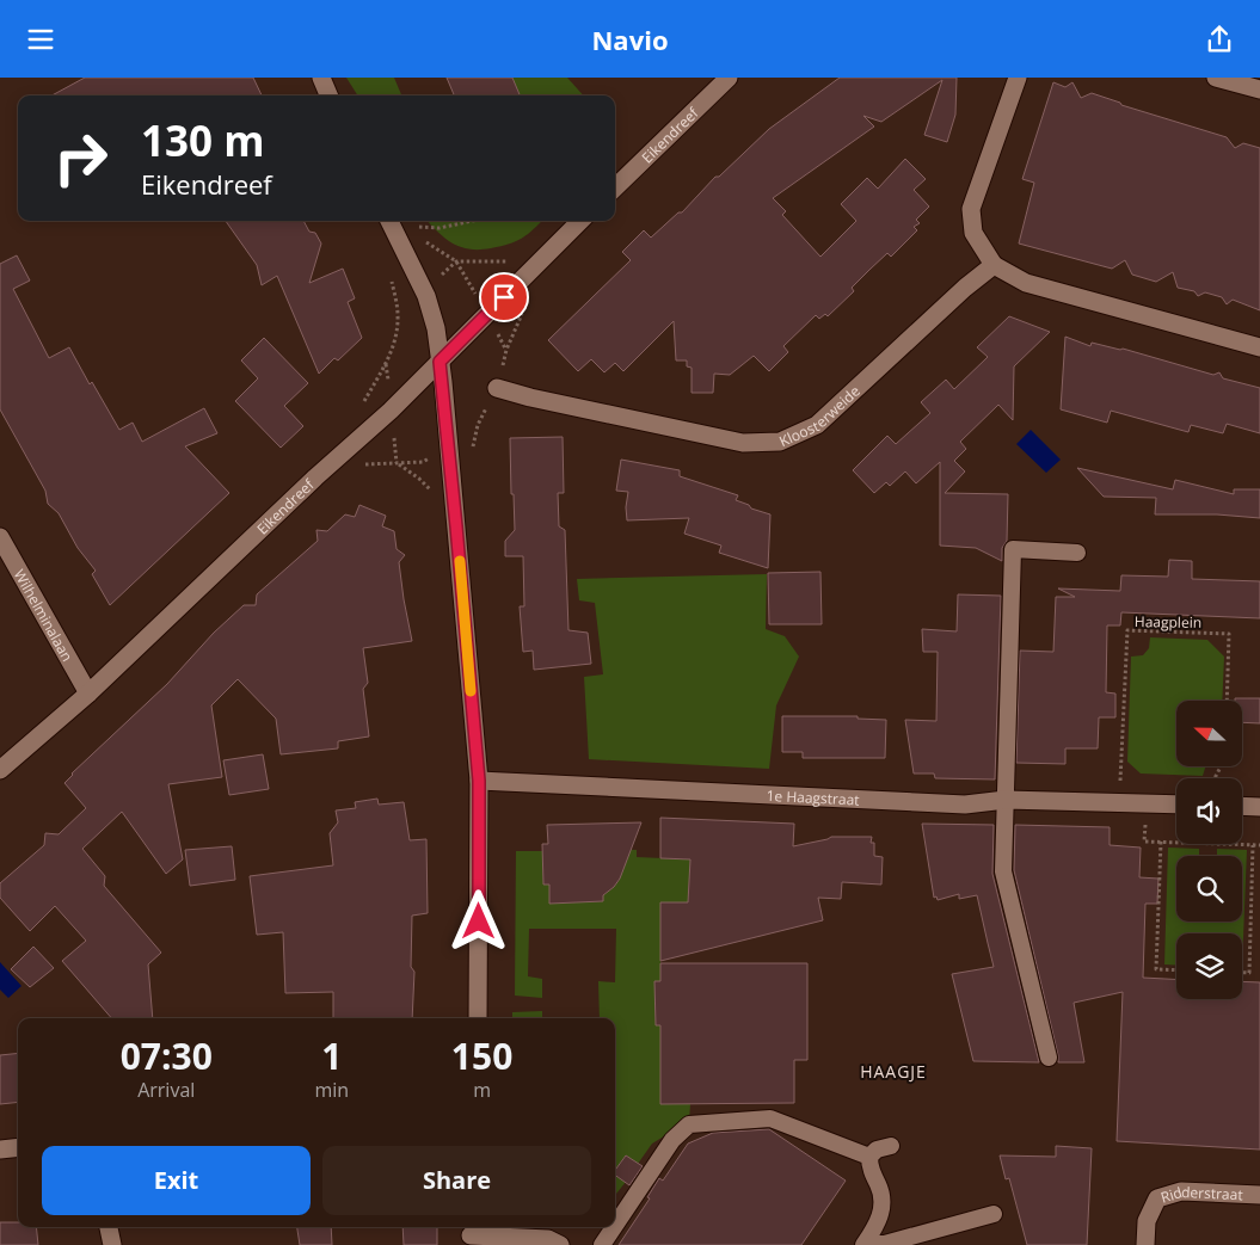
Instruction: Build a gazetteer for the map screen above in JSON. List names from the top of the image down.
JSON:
{
  "streets": {
    "street": [
      "Eikendreef",
      "Kloosterweide",
      "Wilhelminalaan",
      "1e Haagstraat",
      "Ridderstraat"
    ],
    "path": ["Haagplein"]
  },
  "crossings": [
    ["Eikendreef", "Wilhelminalaan"],
    ["Haagplein", "1e Haagstraat"]
  ],
  "districts": ["HAAGJE"],
  "north": "left",
  "page": {
    "header": "Navio",
    "turn": ["130 m", "Eikendreef"],
    "eta": [
      "07:30",
      "Arrival",
      "1",
      "min",
      "150",
      "m"
    ],
    "buttons": ["Exit", "Share"]
  }
}
